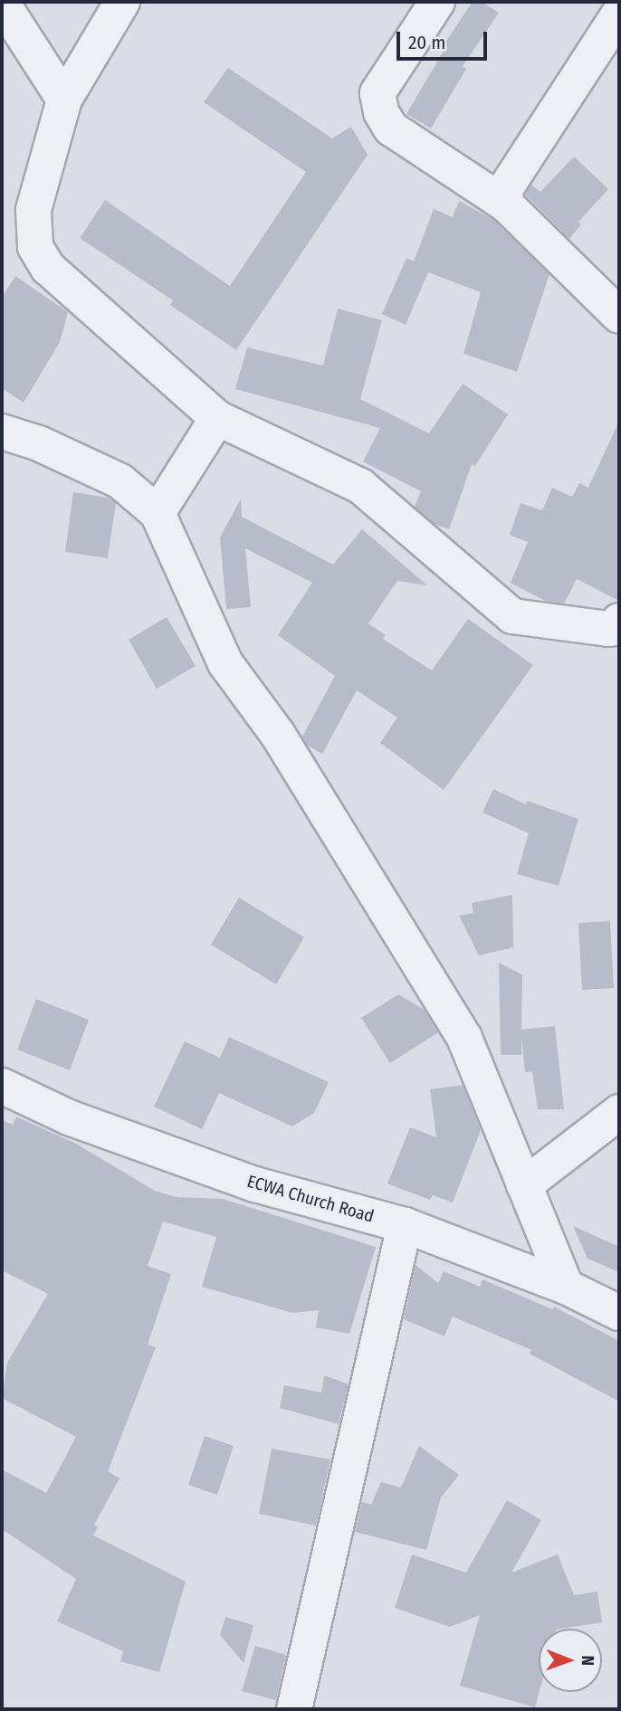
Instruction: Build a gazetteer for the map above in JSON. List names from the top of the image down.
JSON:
{
  "streets": {
    "street": ["ECWA Church Road"]
  },
  "scale_bar": "20 m",
  "north": "right"
}
